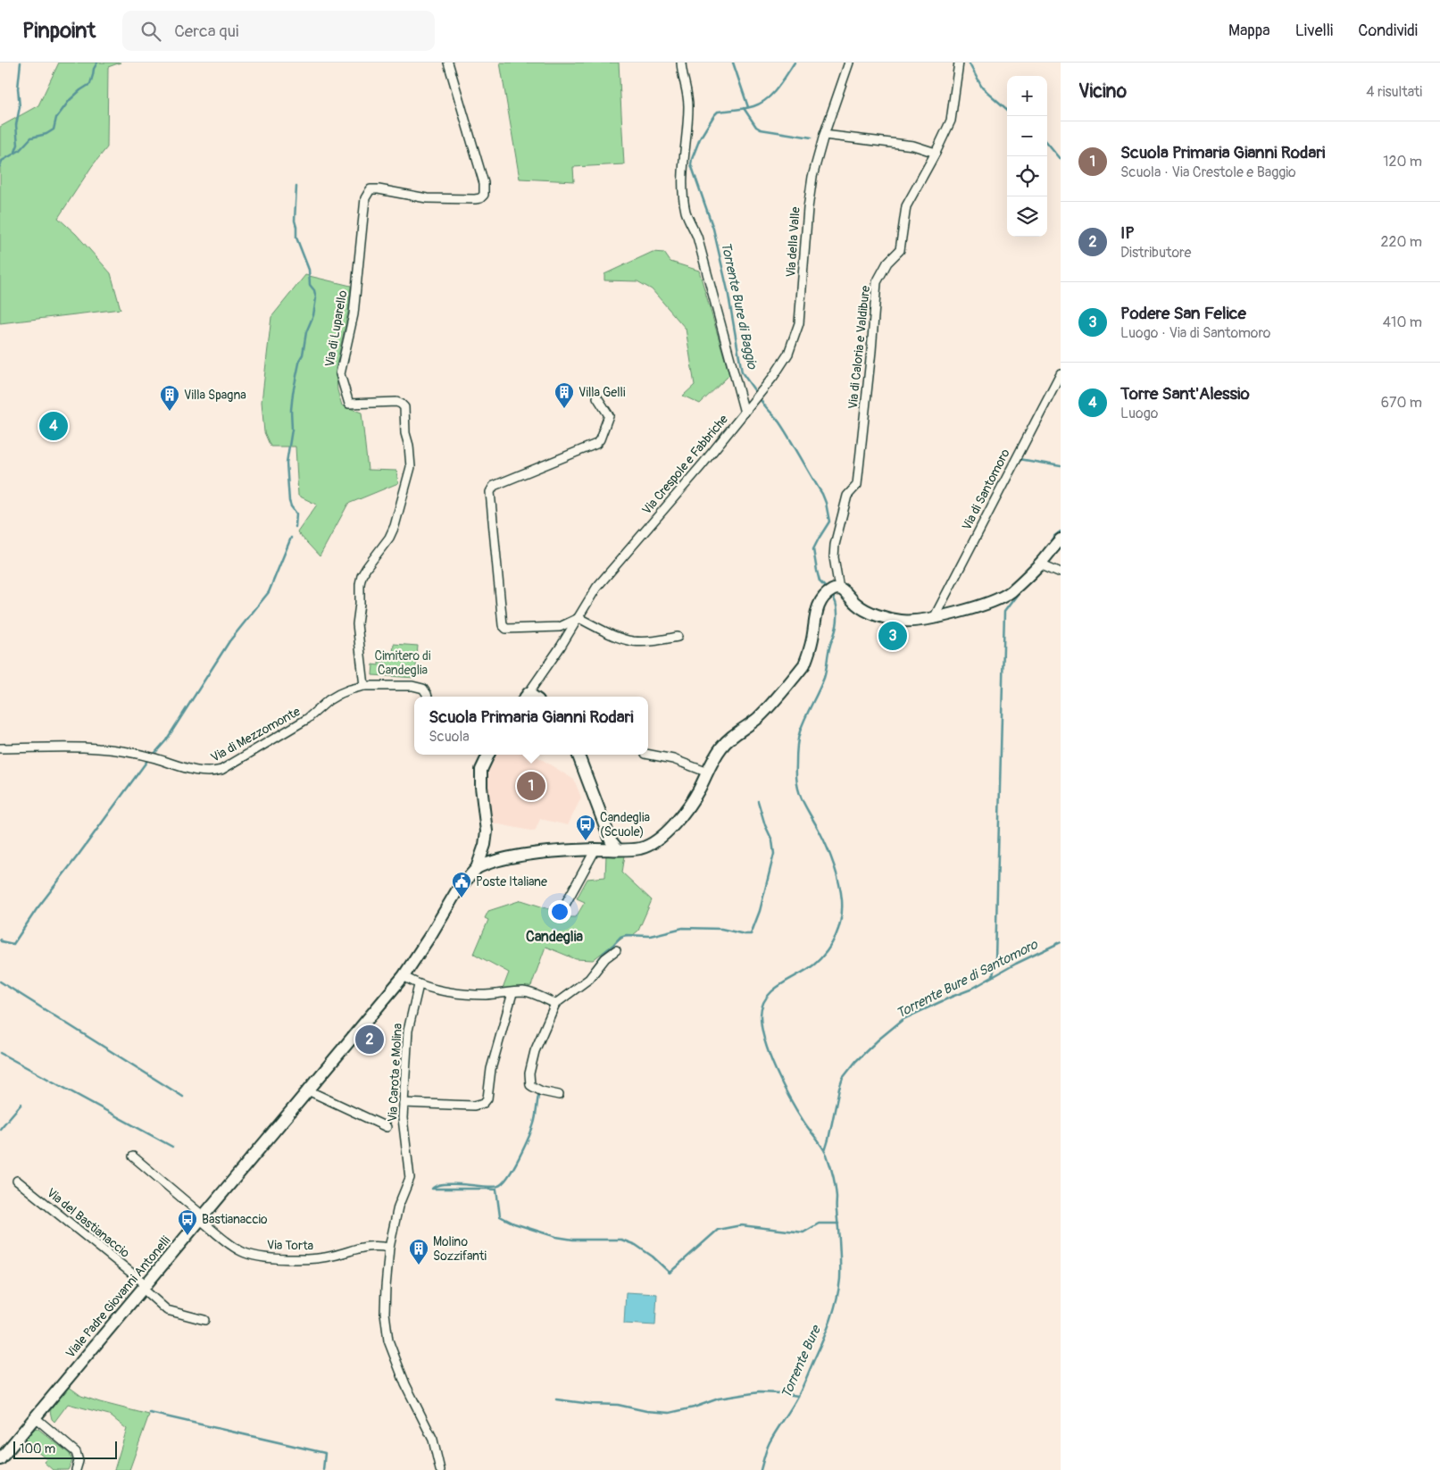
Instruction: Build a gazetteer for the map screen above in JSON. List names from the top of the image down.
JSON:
{
  "streets": {
    "main road": ["Viale Padre Giovanni Antonelli"],
    "street": [
      "Via della Valle",
      "Via di Luparello",
      "Via di Caloria e Valdibure",
      "Via Crespole e Fabbriche",
      "Via di Santomoro",
      "Via di Mezzomonte",
      "Via Carota e Molina",
      "Via del Bastianaccio",
      "Via Torta"
    ]
  },
  "crossings": [
    ["Via della Valle", "Via Crespole e Fabbriche"],
    ["Via di Luparello", "Via di Mezzomonte"],
    ["Via Carota e Molina", "Via Torta"],
    ["Via del Bastianaccio", "Viale Padre Giovanni Antonelli"],
    ["Via Torta", "Viale Padre Giovanni Antonelli"]
  ],
  "districts": ["Candeglia"],
  "water": ["Torrente Bure di Baggio", "Torrente Bure di Santomoro", "Torrente Bure"],
  "parks": ["Cimitero di Candeglia"],
  "places": {
    "building": ["Villa Gelli", "Villa Spagna", "Molino Sozzifanti"],
    "bus stop": ["Candeglia (Scuole)", "Bastianaccio"],
    "public building": ["Poste Italiane"]
  },
  "scale_bar": "100 m",
  "page": {
    "header": "Pinpoint",
    "search": "Cerca qui",
    "nav": ["Mappa", "Livelli", "Condividi"],
    "heading": ["Vicino", "4 risultati"],
    "map_buttons": ["+", "−"],
    "list": [
      {
        "mark": "1",
        "name": "Scuola Primaria Gianni Rodari",
        "note": "Scuola · Via Crestole e Baggio",
        "value": "120 m"
      },
      {
        "mark": "2",
        "name": "IP",
        "note": "Distributore",
        "value": "220 m"
      },
      {
        "mark": "3",
        "name": "Podere San Felice",
        "note": "Luogo · Via di Santomoro",
        "value": "410 m"
      },
      {
        "mark": "4",
        "name": "Torre Sant'Alessio",
        "note": "Luogo",
        "value": "670 m"
      }
    ],
    "pins": [
      "4",
      "3",
      "1",
      "2"
    ],
    "popup": ["Scuola Primaria Gianni Rodari", "Scuola"],
    "scale": "100 m"
  }
}
